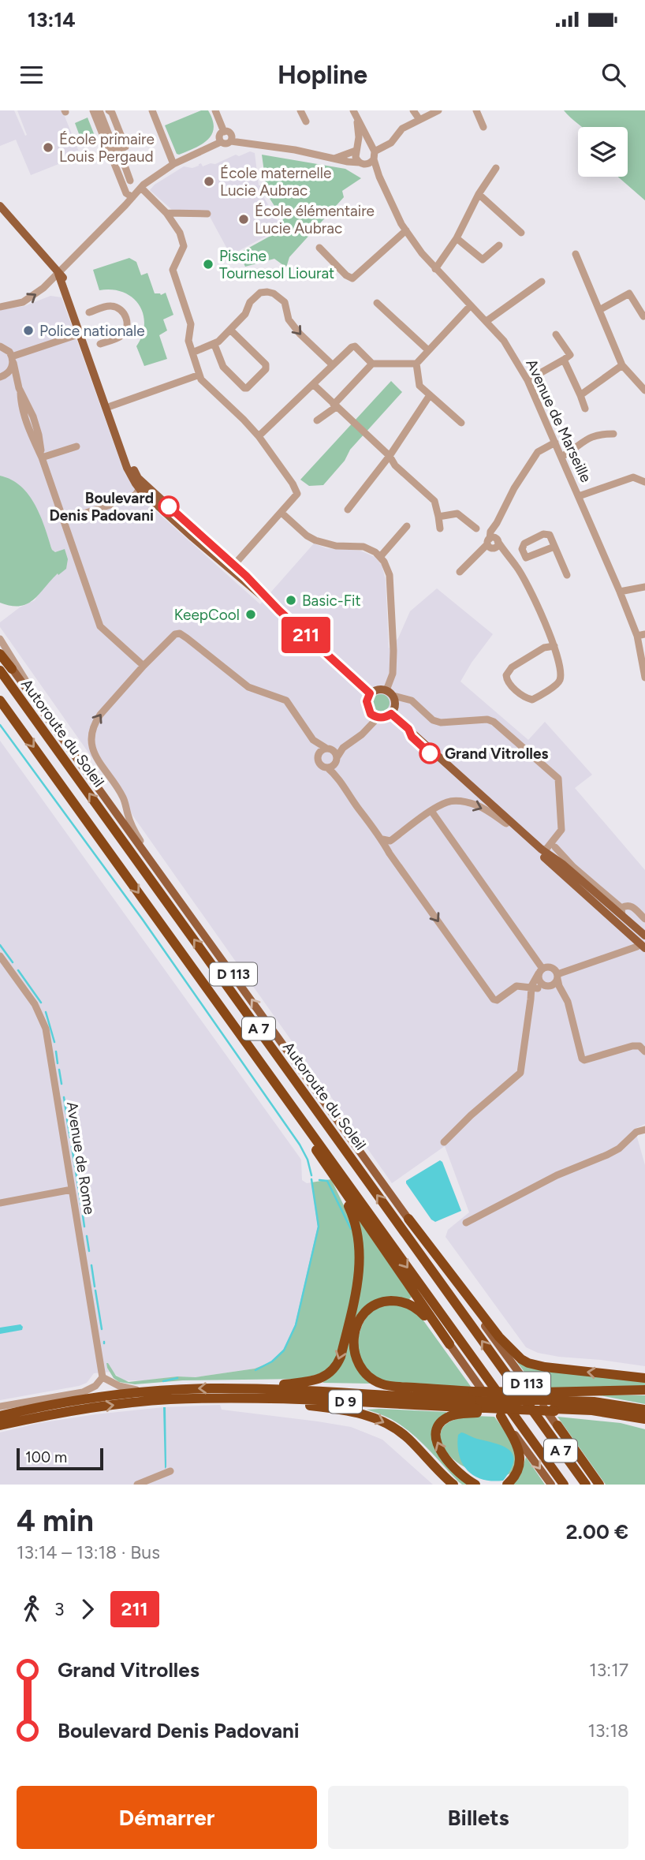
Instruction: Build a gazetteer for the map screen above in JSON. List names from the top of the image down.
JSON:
{
  "streets": {
    "highway": [
      "Autoroute du Soleil",
      "D 113",
      "A 7",
      "D 9"
    ],
    "street": ["Avenue de Marseille", "Avenue de Rome"]
  },
  "crossings": [
    ["D 113", "A 7"],
    ["D 113", "D 9"]
  ],
  "places": [
    "École primaire Louis Pergaud",
    "École maternelle Lucie Aubrac",
    "École élémentaire Lucie Aubrac",
    "Piscine Tournesol Liourat",
    "Police nationale",
    "Boulevard Denis Padovani",
    "Basic-Fit",
    "KeepCool",
    "Grand Vitrolles"
  ],
  "lines": ["bus line 211"],
  "scale_bar": "100 m",
  "page": {
    "status": "13:14",
    "header": "Hopline",
    "on_map": "211",
    "scale": "100 m",
    "heading": ["4 min", "13:14 – 13:18 · Bus", "2.00 €"],
    "legs": ["3", "211"],
    "list": [
      {
        "name": "Grand Vitrolles",
        "value": "13:17"
      },
      {
        "name": "Boulevard Denis Padovani",
        "value": "13:18"
      }
    ],
    "buttons": ["Démarrer", "Billets"]
  }
}
